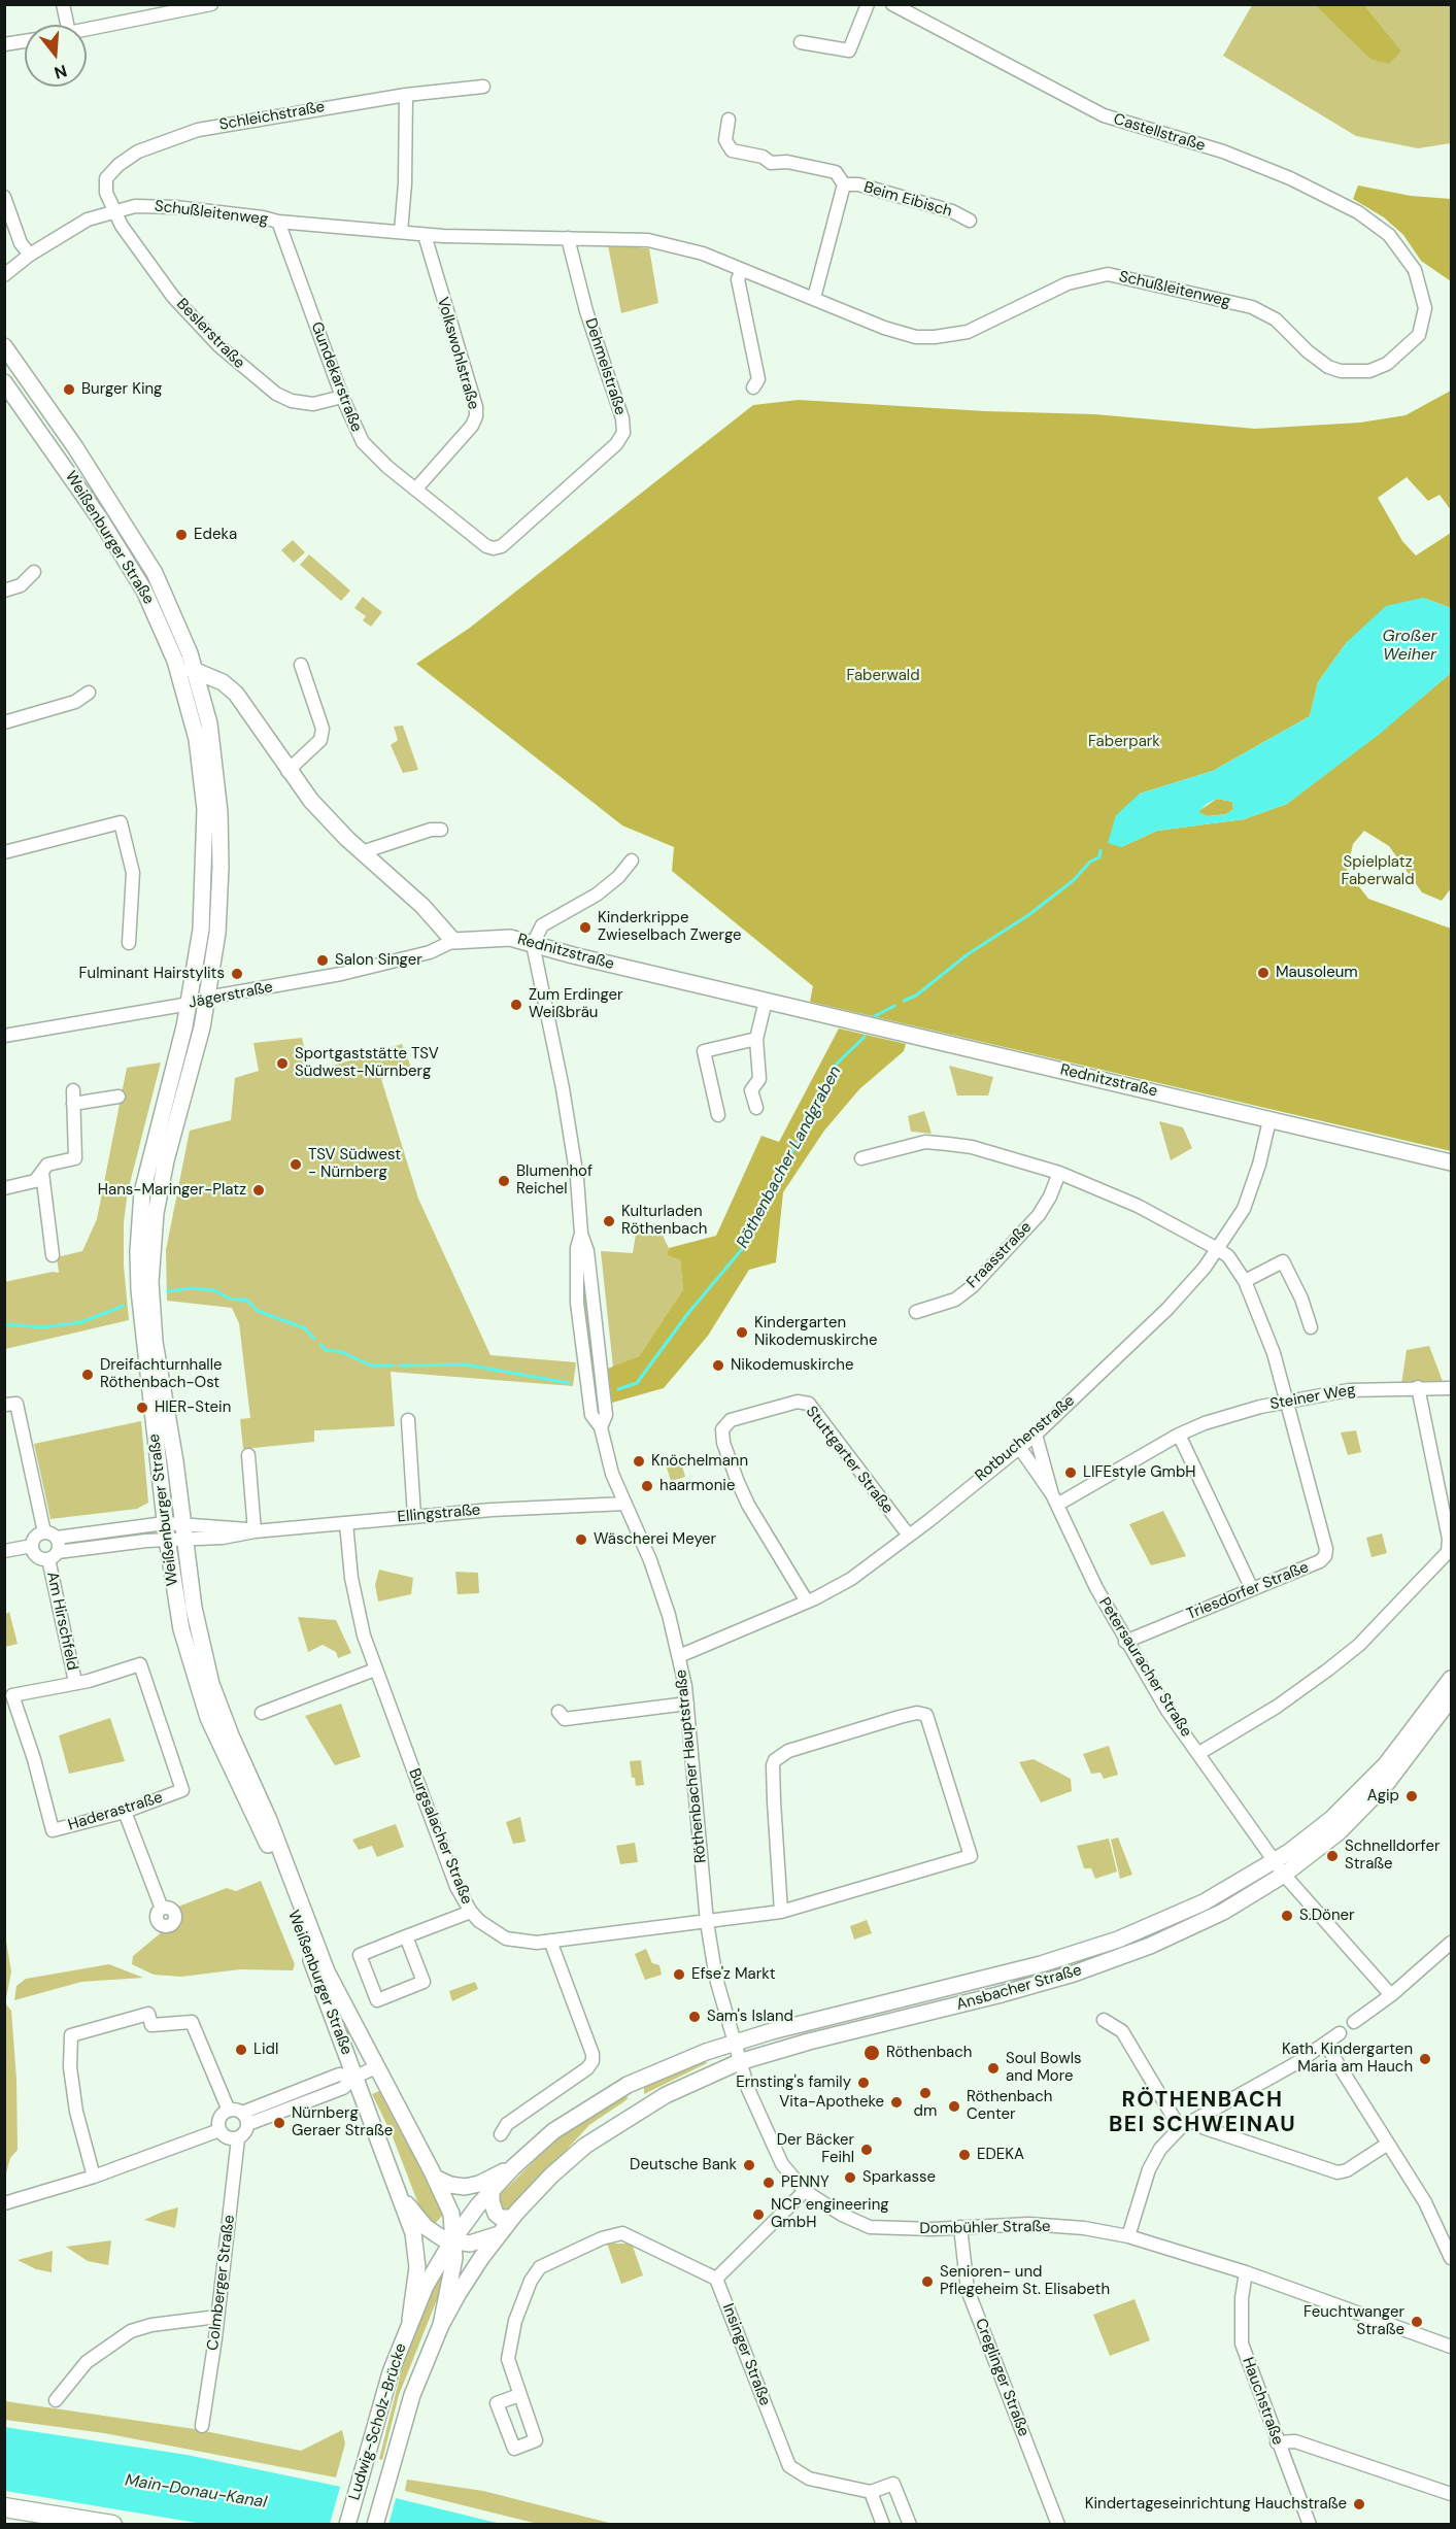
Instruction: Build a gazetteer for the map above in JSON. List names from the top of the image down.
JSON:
{
  "streets": {
    "main road": [
      "Weißenburger Straße",
      "Rednitzstraße",
      "Ansbacher Straße",
      "Ludwig-Scholz-Brücke"
    ],
    "street": [
      "Schleichstraße",
      "Castellstraße",
      "Beim Eibisch",
      "Schußleitenweg",
      "Beslerstraße",
      "Volkswohlstraße",
      "Dehmelstraße",
      "Gundekarstraße",
      "Jägerstraße",
      "Fraasstraße",
      "Steiner Weg",
      "Rotbuchenstraße",
      "Stuttgarter Straße",
      "Ellingstraße",
      "Triesdorfer Straße",
      "Am Hirschfeld",
      "Petersauracher Straße",
      "Röthenbacher Hauptstraße",
      "Haderastraße",
      "Burgsalacher Straße",
      "Dombühler Straße",
      "Colmberger Straße",
      "Insinger Straße",
      "Creglinger Straße",
      "Hauchstraße"
    ]
  },
  "crossings": [
    ["Schleichstraße", "Schußleitenweg"],
    ["Schleichstraße", "Beslerstraße"],
    ["Castellstraße", "Schußleitenweg"],
    ["Beim Eibisch", "Schußleitenweg"],
    ["Schußleitenweg", "Beslerstraße"],
    ["Schußleitenweg", "Volkswohlstraße"],
    ["Schußleitenweg", "Dehmelstraße"],
    ["Schußleitenweg", "Gundekarstraße"],
    ["Beslerstraße", "Gundekarstraße"],
    ["Volkswohlstraße", "Gundekarstraße"],
    ["Dehmelstraße", "Gundekarstraße"],
    ["Weißenburger Straße", "Jägerstraße"],
    ["Weißenburger Straße", "Ellingstraße"],
    ["Weißenburger Straße", "Ansbacher Straße"],
    ["Weißenburger Straße", "Ludwig-Scholz-Brücke"],
    ["Rednitzstraße", "Jägerstraße"],
    ["Rednitzstraße", "Rotbuchenstraße"],
    ["Rednitzstraße", "Röthenbacher Hauptstraße"],
    ["Steiner Weg", "Triesdorfer Straße"],
    ["Steiner Weg", "Petersauracher Straße"],
    ["Rotbuchenstraße", "Stuttgarter Straße"],
    ["Rotbuchenstraße", "Petersauracher Straße"],
    ["Rotbuchenstraße", "Röthenbacher Hauptstraße"],
    ["Ellingstraße", "Röthenbacher Hauptstraße"],
    ["Ellingstraße", "Burgsalacher Straße"],
    ["Triesdorfer Straße", "Petersauracher Straße"],
    ["Am Hirschfeld", "Haderastraße"],
    ["Petersauracher Straße", "Ansbacher Straße"],
    ["Röthenbacher Hauptstraße", "Burgsalacher Straße"],
    ["Röthenbacher Hauptstraße", "Ansbacher Straße"],
    ["Ansbacher Straße", "Dombühler Straße"],
    ["Ansbacher Straße", "Ludwig-Scholz-Brücke"],
    ["Dombühler Straße", "Creglinger Straße"],
    ["Dombühler Straße", "Hauchstraße"]
  ],
  "districts": ["RÖTHENBACH BEI SCHWEINAU"],
  "water": ["Großer Weiher", "Röthenbacher Landgraben", "Main-Donau-Kanal"],
  "parks": ["Faberwald", "Faberpark", "Spielplatz Faberwald"],
  "places": [
    "Burger King",
    "Edeka",
    "Kinderkrippe Zwieselbach Zwerge",
    "Salon Singer",
    "Mausoleum",
    "Fulminant Hairstylits",
    "Zum Erdinger Weißbräu",
    "Sportgaststätte TSV Südwest-Nürnberg",
    "TSV Südwest - Nürnberg",
    "Blumenhof Reichel",
    "Hans-Maringer-Platz",
    "Kulturladen Röthenbach",
    "Kindergarten Nikodemuskirche",
    "Nikodemuskirche",
    "Dreifachturnhalle Röthenbach-Ost",
    "HIER-Stein",
    "Knöchelmann",
    "LIFEstyle GmbH",
    "haarmonie",
    "Wäscherei Meyer",
    "Agip",
    "Schnelldorfer Straße",
    "S.Döner",
    "Efse'z Markt",
    "Sam's Island",
    "Lidl",
    "Röthenbach",
    "Kath. Kindergarten Maria am Hauch",
    "Soul Bowls and More",
    "Ernsting's family",
    "dm",
    "Vita-Apotheke",
    "Röthenbach Center",
    "Nürnberg Geraer Straße",
    "Der Bäcker Feihl",
    "EDEKA",
    "Deutsche Bank",
    "Sparkasse",
    "PENNY",
    "NCP engineering GmbH",
    "Senioren- und Pflegeheim St. Elisabeth",
    "Feuchtwanger Straße",
    "Kindertageseinrichtung Hauchstraße"
  ],
  "north": "bottom"
}
